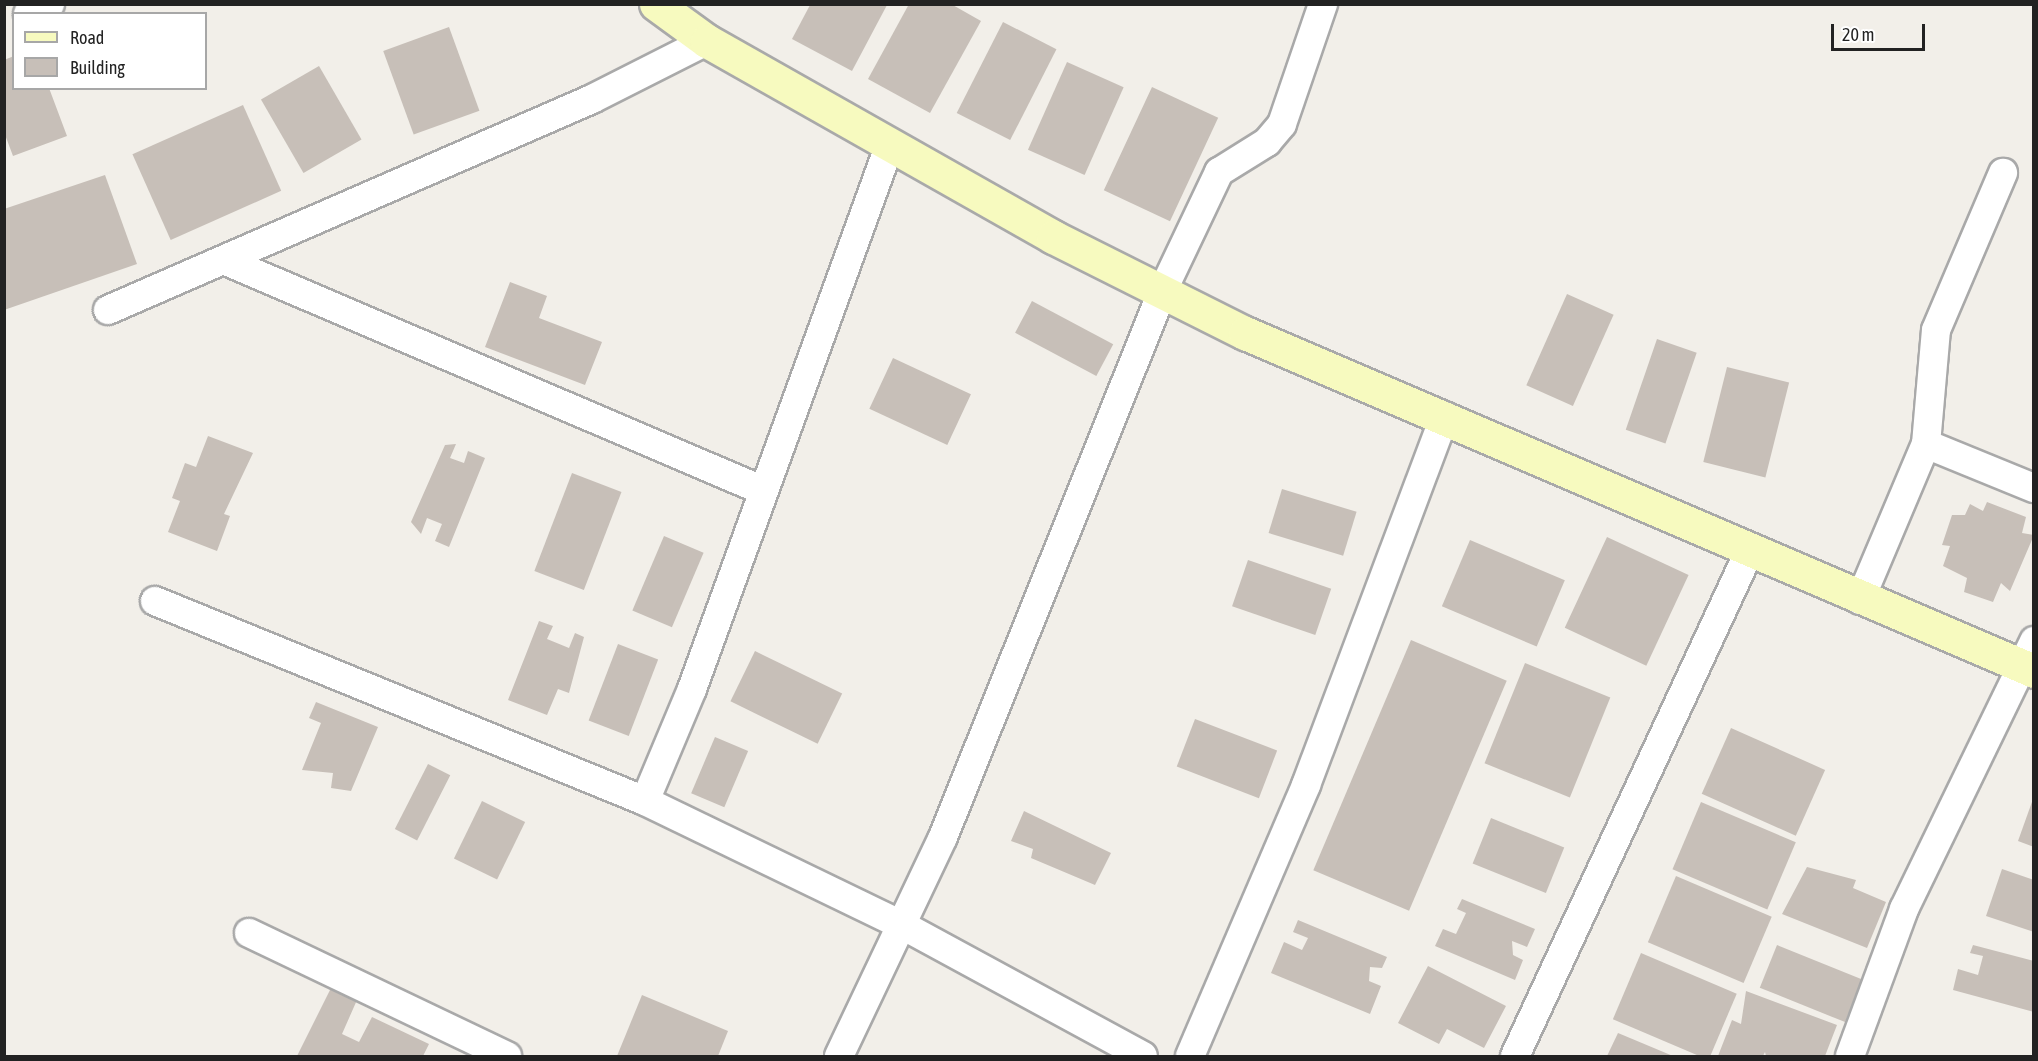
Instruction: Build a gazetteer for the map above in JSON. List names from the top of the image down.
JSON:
{
  "legend": ["Road", "Building"],
  "scale_bar": "20 m"
}
